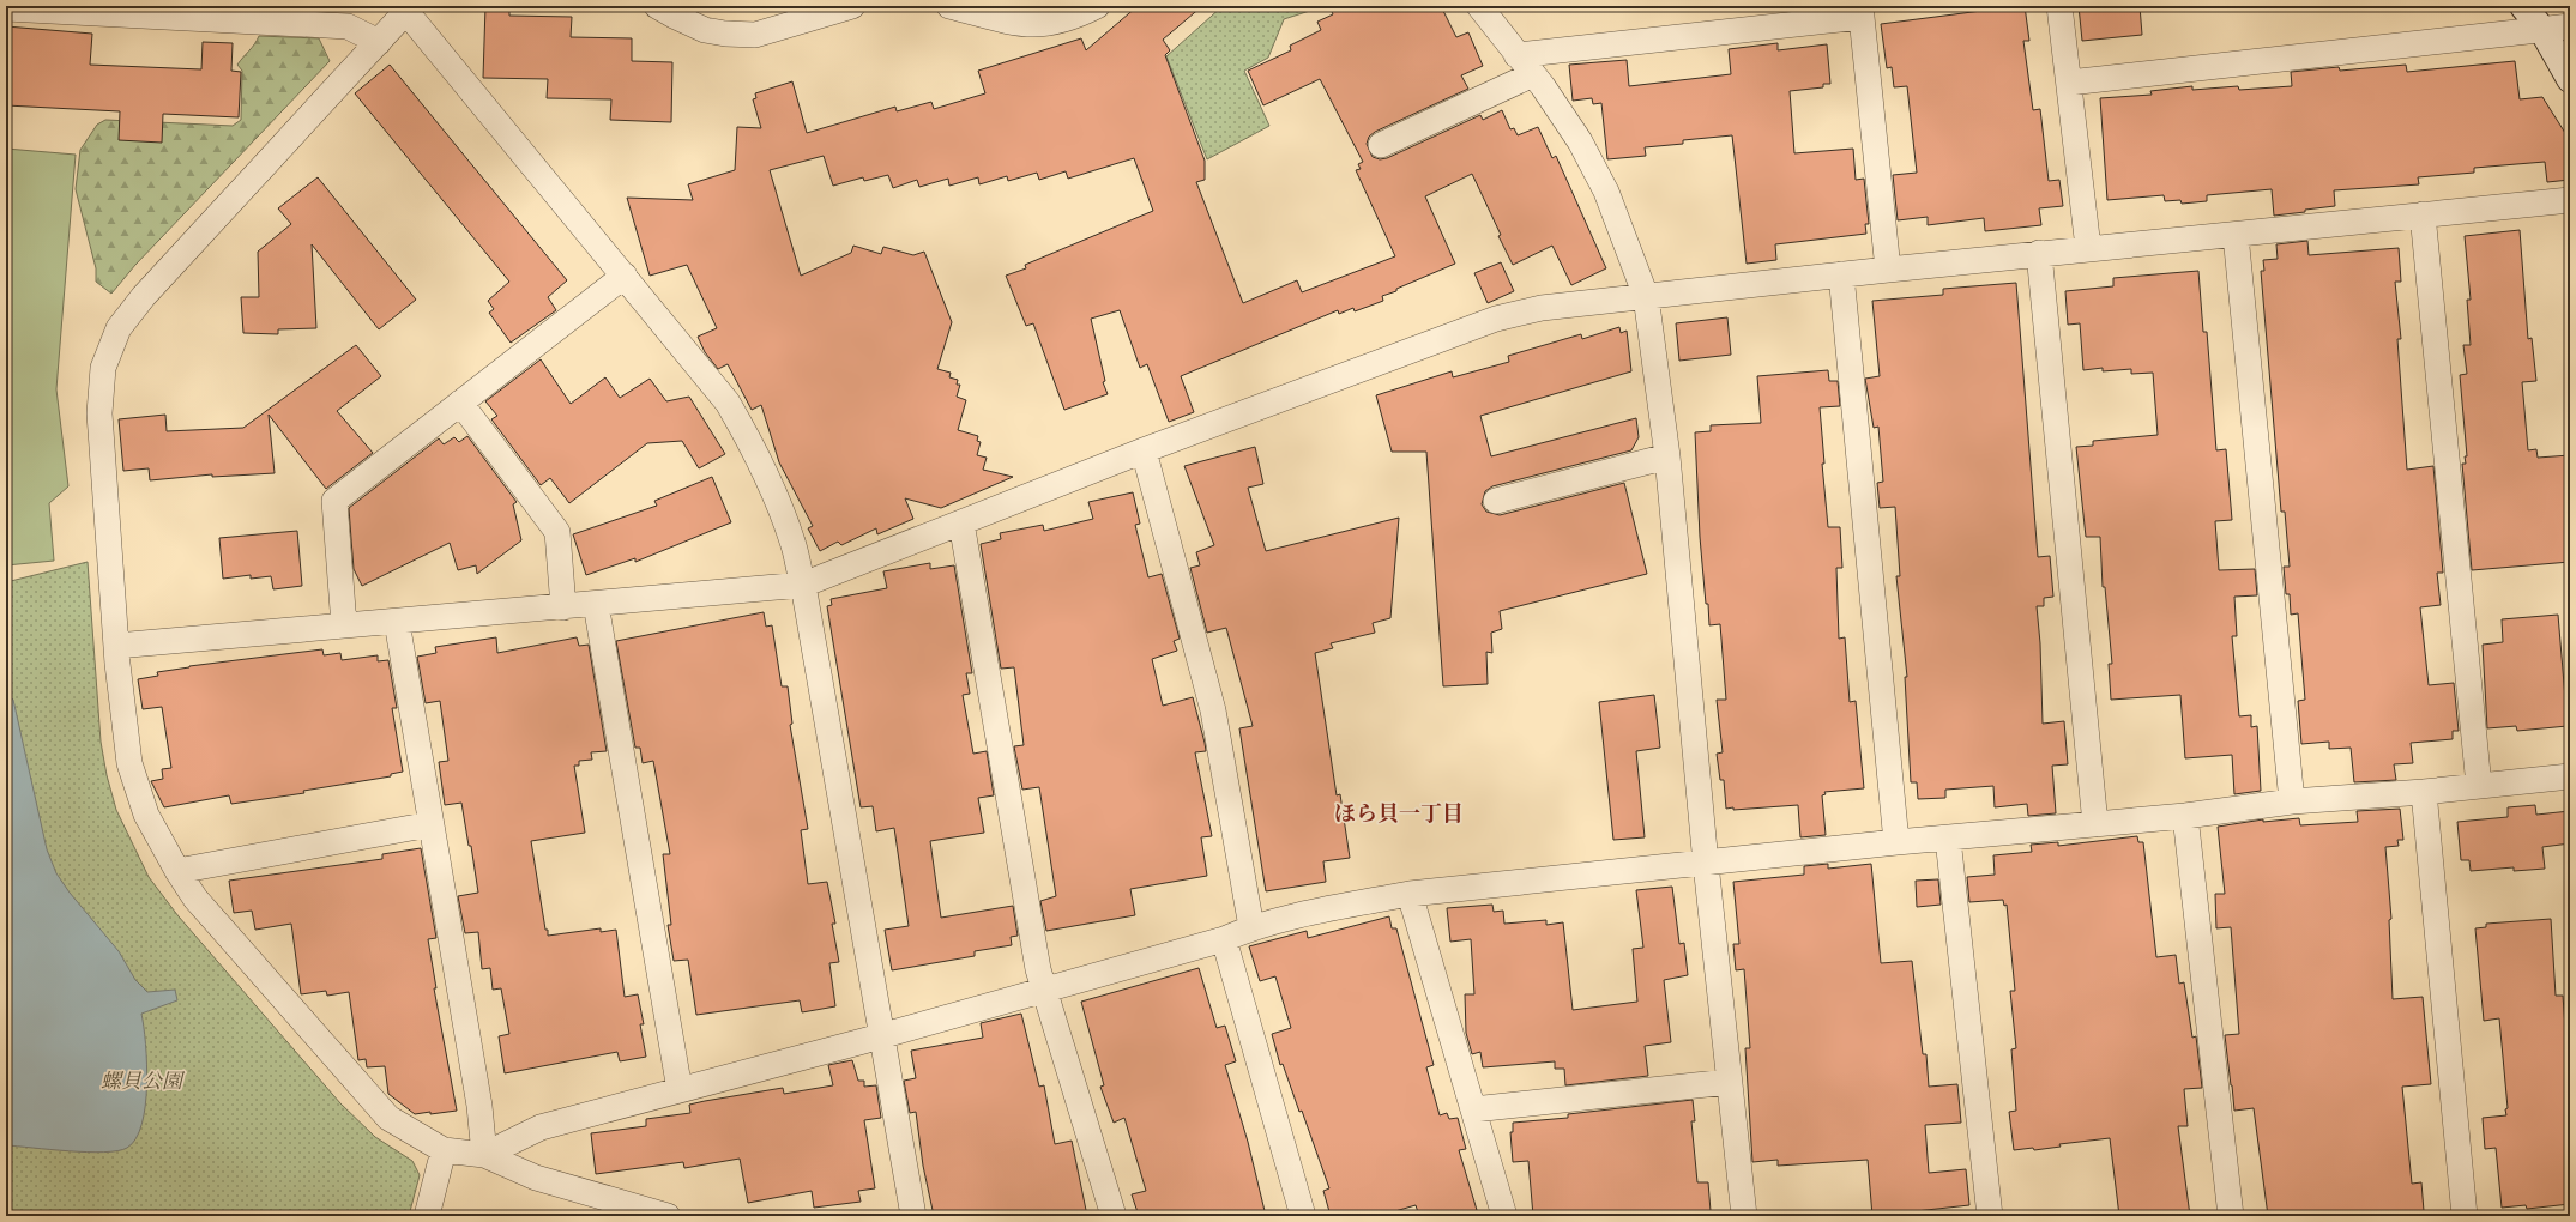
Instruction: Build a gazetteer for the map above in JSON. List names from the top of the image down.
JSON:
{
  "districts": ["ほら貝一丁目"],
  "parks": ["螺貝公園"]
}
